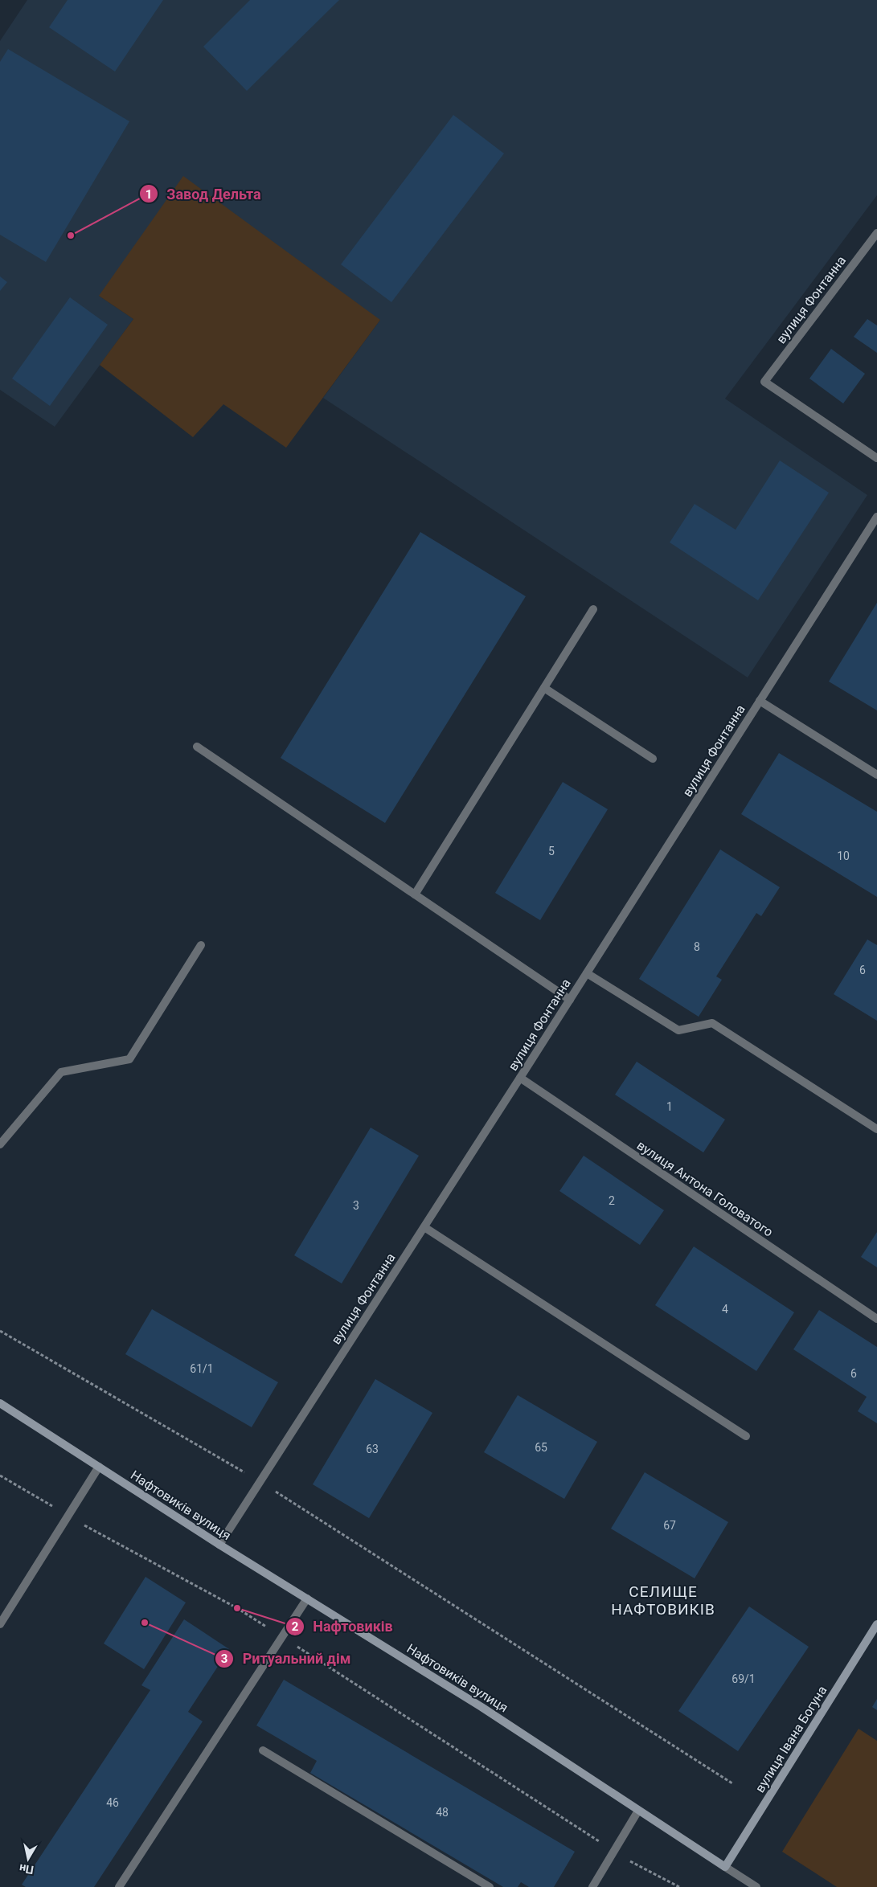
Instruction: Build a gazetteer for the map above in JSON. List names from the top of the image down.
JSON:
{
  "streets": {
    "street": [
      "вулиця Фонтанна",
      "вулиця Антона Головатого",
      "Нафтовиків вулиця",
      "вулиця Івана Богуна"
    ]
  },
  "crossings": [
    ["вулиця Фонтанна", "вулиця Антона Головатого"],
    ["вулиця Фонтанна", "Нафтовиків вулиця"],
    ["Нафтовиків вулиця", "вулиця Івана Богуна"]
  ],
  "districts": ["СЕЛИЩЕ НАФТОВИКІВ"],
  "places": ["Завод Дельта", "Нафтовиків", "Ритуальний дім"],
  "house_numbers": [
    "5",
    "10",
    "8",
    "6",
    "1",
    "2",
    "3",
    "4",
    "61/1",
    "6",
    "65",
    "63",
    "67",
    "69/1",
    "46",
    "48"
  ],
  "north": "bottom"
}
